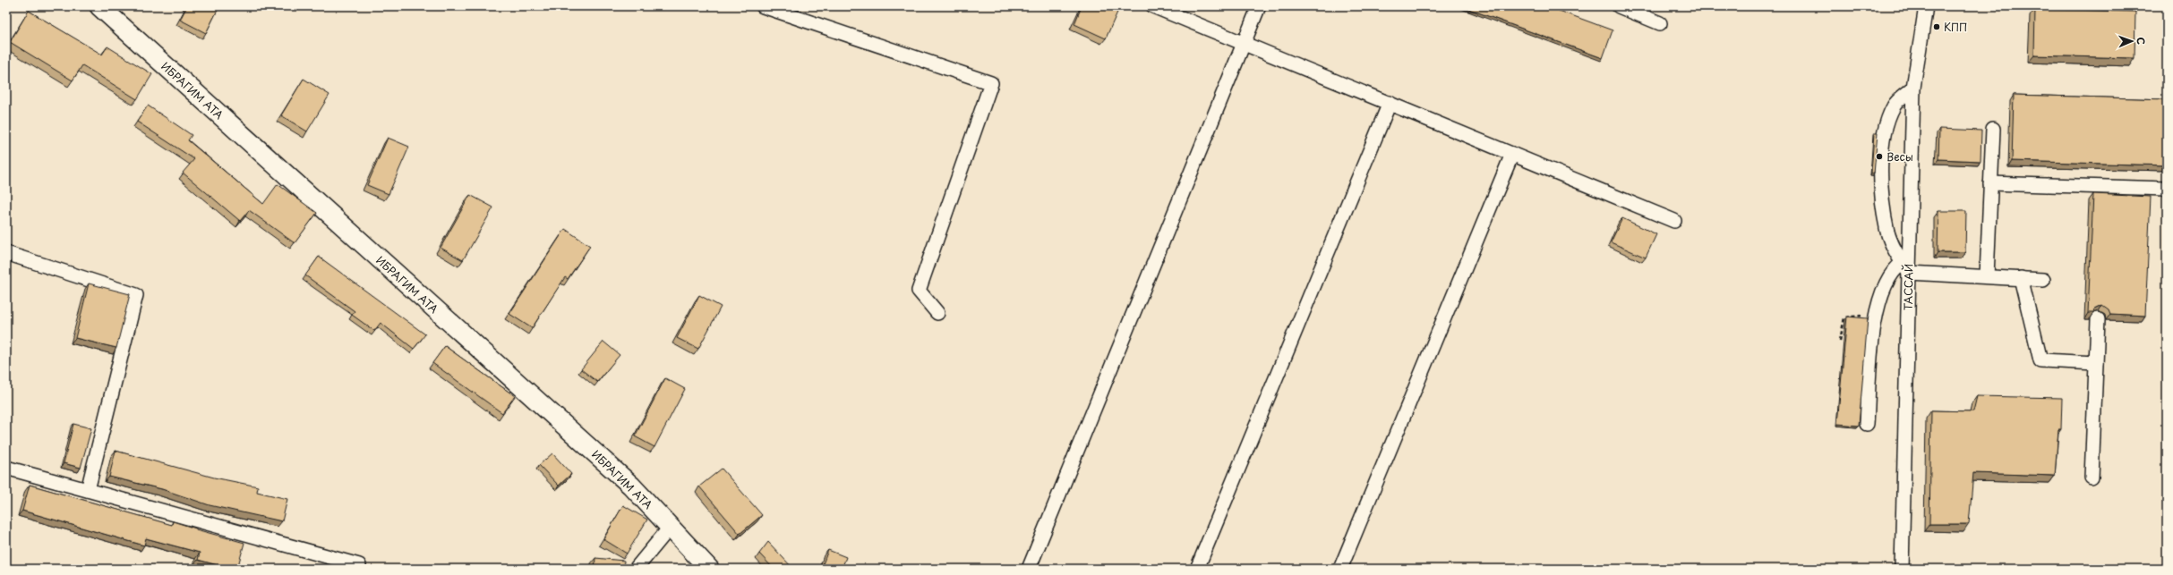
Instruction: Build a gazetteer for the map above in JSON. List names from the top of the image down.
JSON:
{
  "streets": {
    "street": ["ИБРАГИМ АТА", "ТАССАЙ"]
  },
  "places": ["КПП", "Весы"],
  "north": "right"
}
